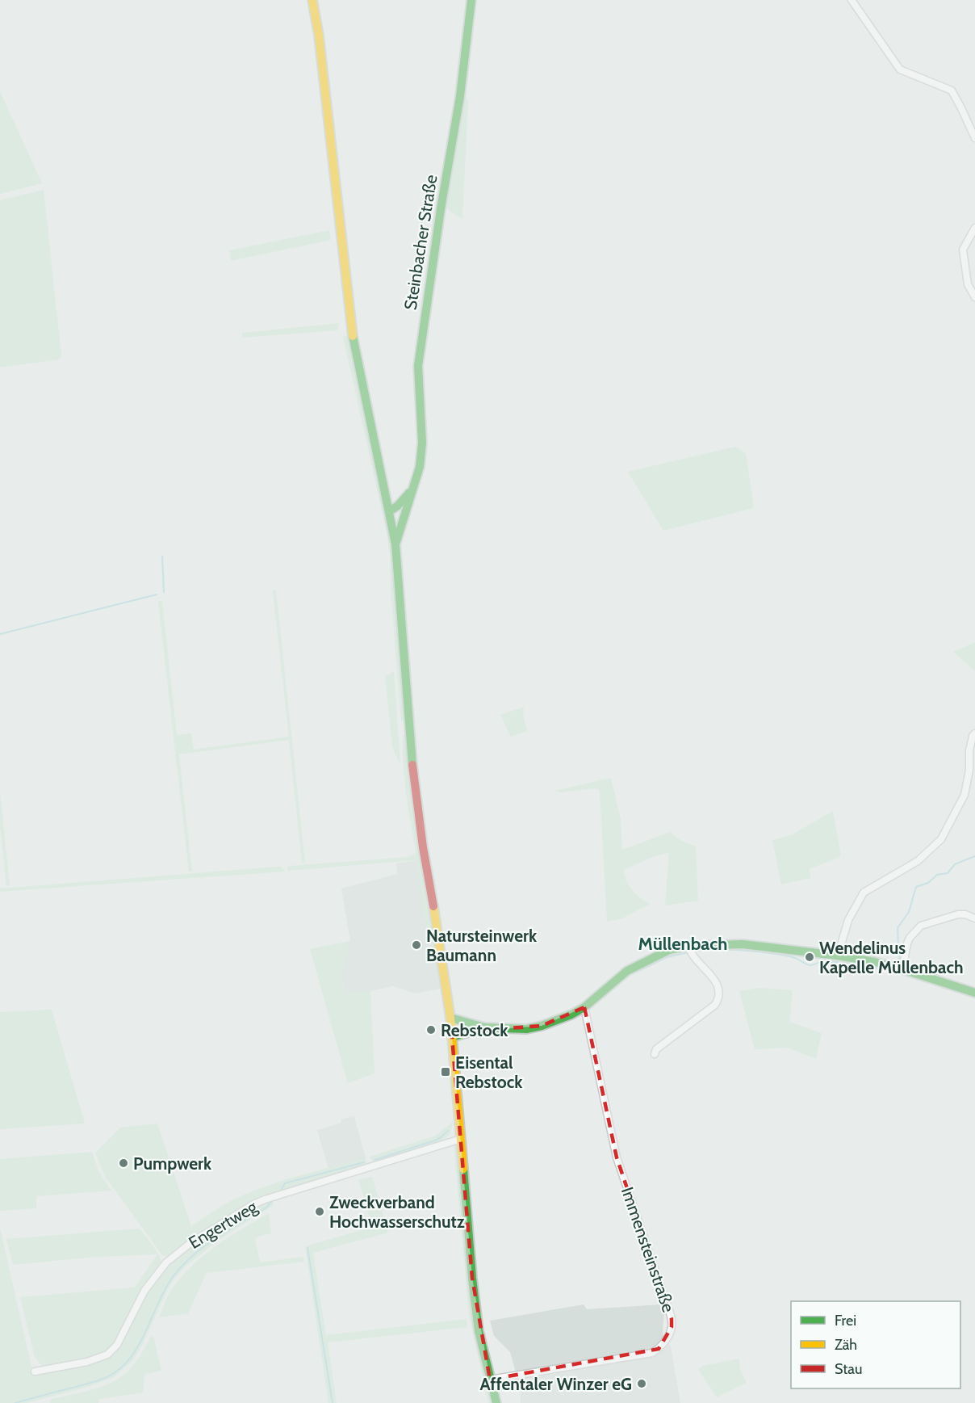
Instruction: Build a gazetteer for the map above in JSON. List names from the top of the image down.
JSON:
{
  "streets": {
    "street": ["Steinbacher Straße", "Engertweg", "Immensteinstraße"]
  },
  "districts": ["Müllenbach"],
  "places": {
    "other": [
      "Natursteinwerk Baumann",
      "Wendelinus Kapelle Müllenbach",
      "Rebstock",
      "Pumpwerk",
      "Zweckverband Hochwasserschutz",
      "Affentaler Winzer eG"
    ],
    "transit": ["Eisental Rebstock"]
  },
  "legend": ["Frei", "Zäh", "Stau"]
}
